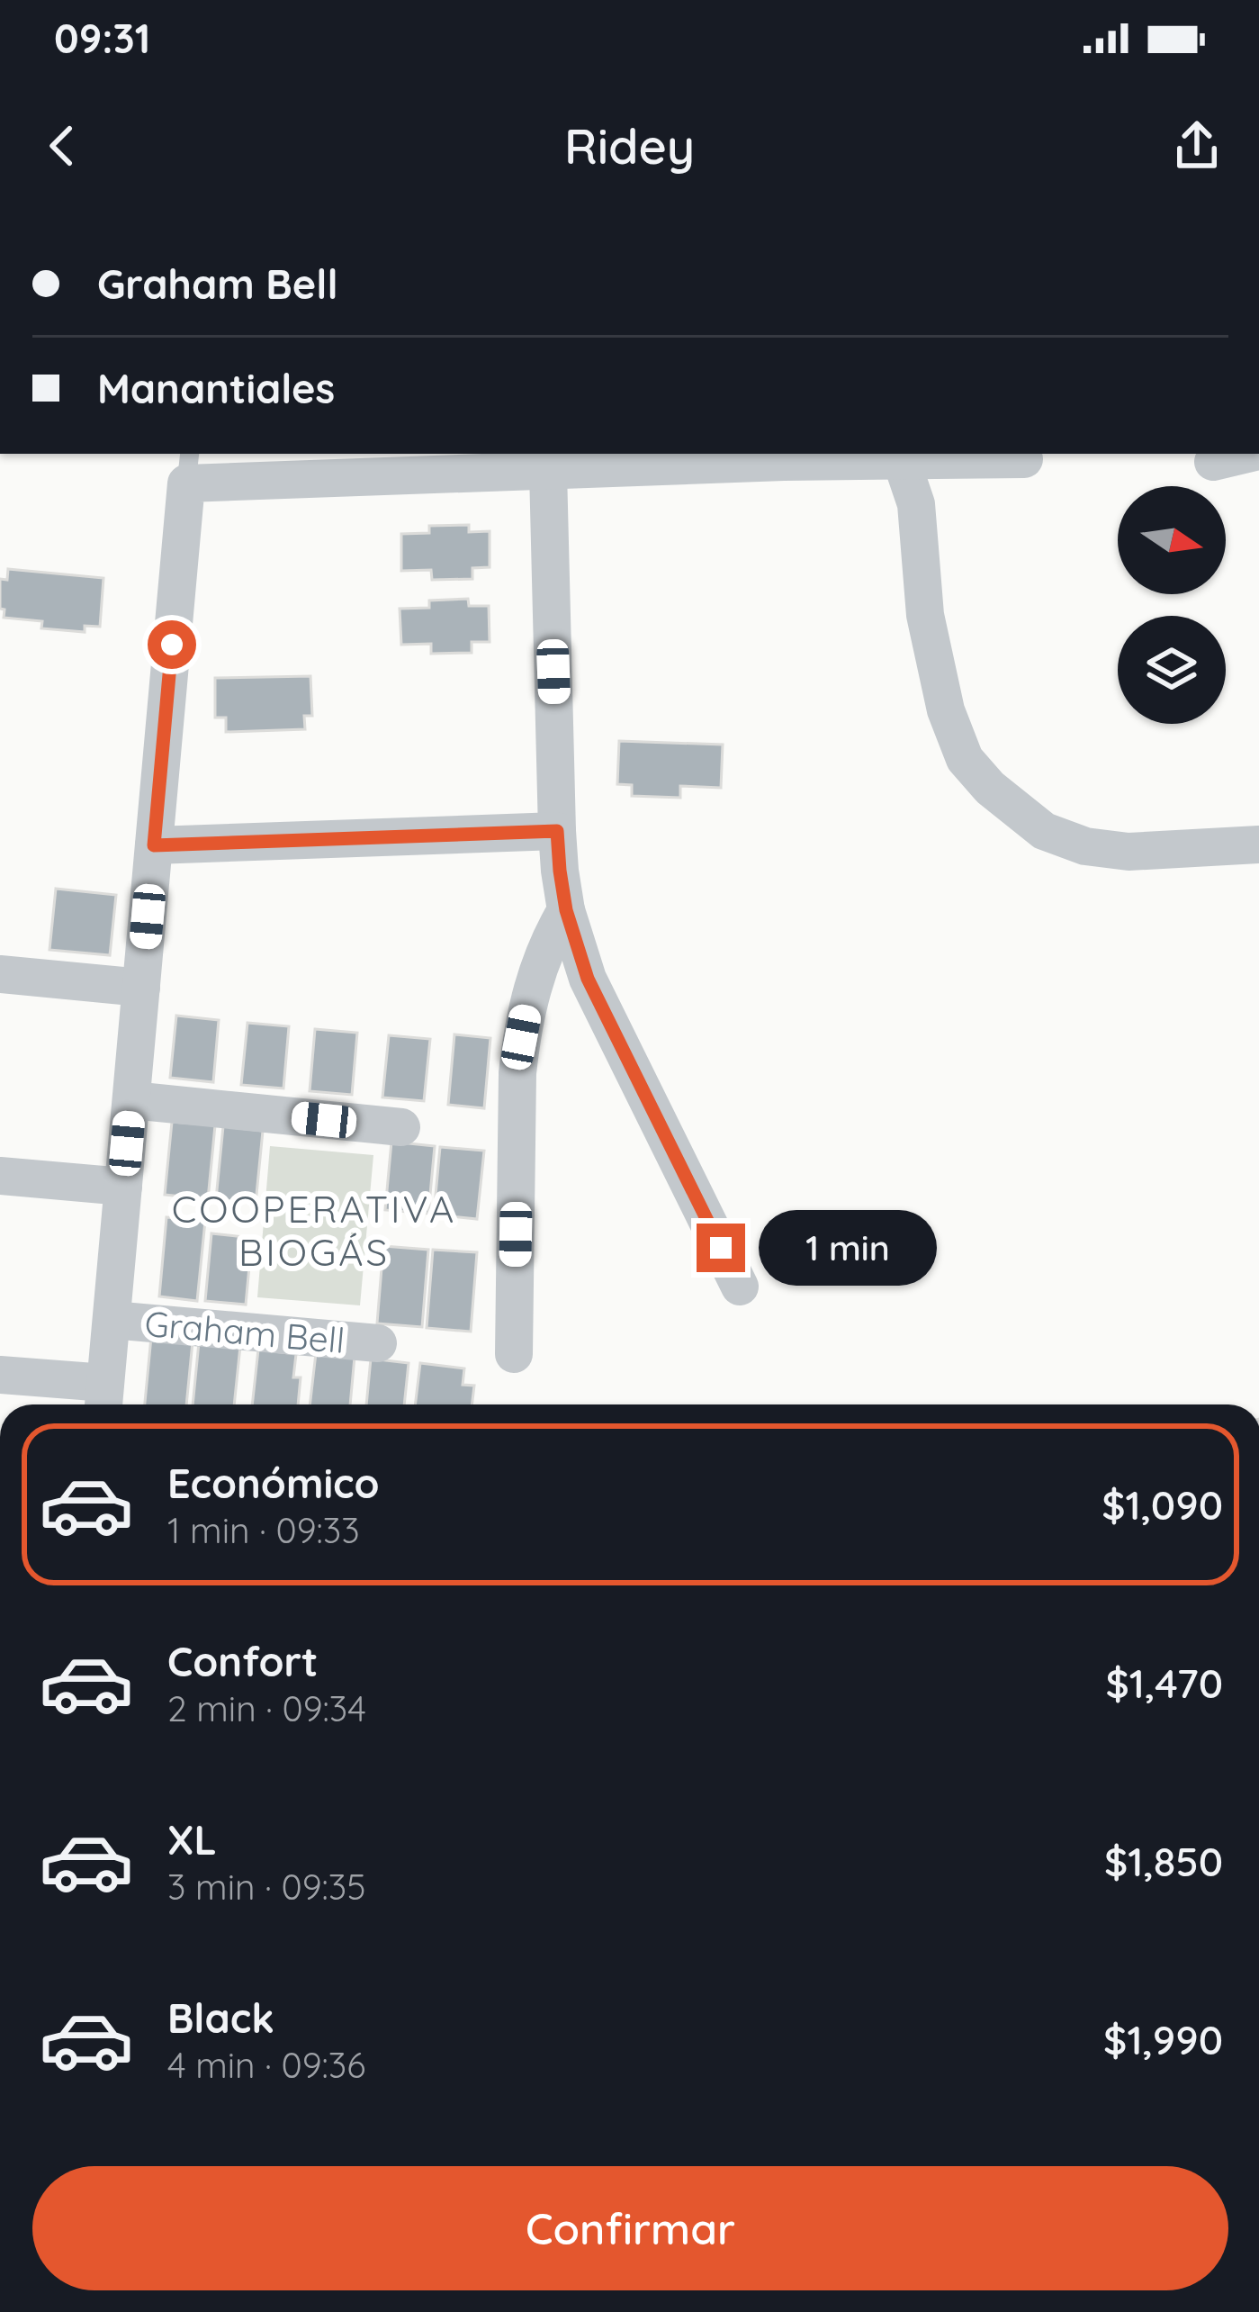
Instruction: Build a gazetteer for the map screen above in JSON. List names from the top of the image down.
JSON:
{
  "streets": {
    "street": ["Graham Bell"]
  },
  "districts": ["COOPERATIVA BIOGÁS"],
  "north": "right",
  "page": {
    "status": "09:31",
    "header": "Ridey",
    "banner": ["Graham Bell", "Manantiales"],
    "bubble": "1 min",
    "list": [
      {
        "name": "Económico",
        "note": "1 min · 09:33",
        "value": "$1,090"
      },
      {
        "name": "Confort",
        "note": "2 min · 09:34",
        "value": "$1,470"
      },
      {
        "name": "XL",
        "note": "3 min · 09:35",
        "value": "$1,850"
      },
      {
        "name": "Black",
        "note": "4 min · 09:36",
        "value": "$1,990"
      }
    ],
    "buttons": "Confirmar"
  }
}
